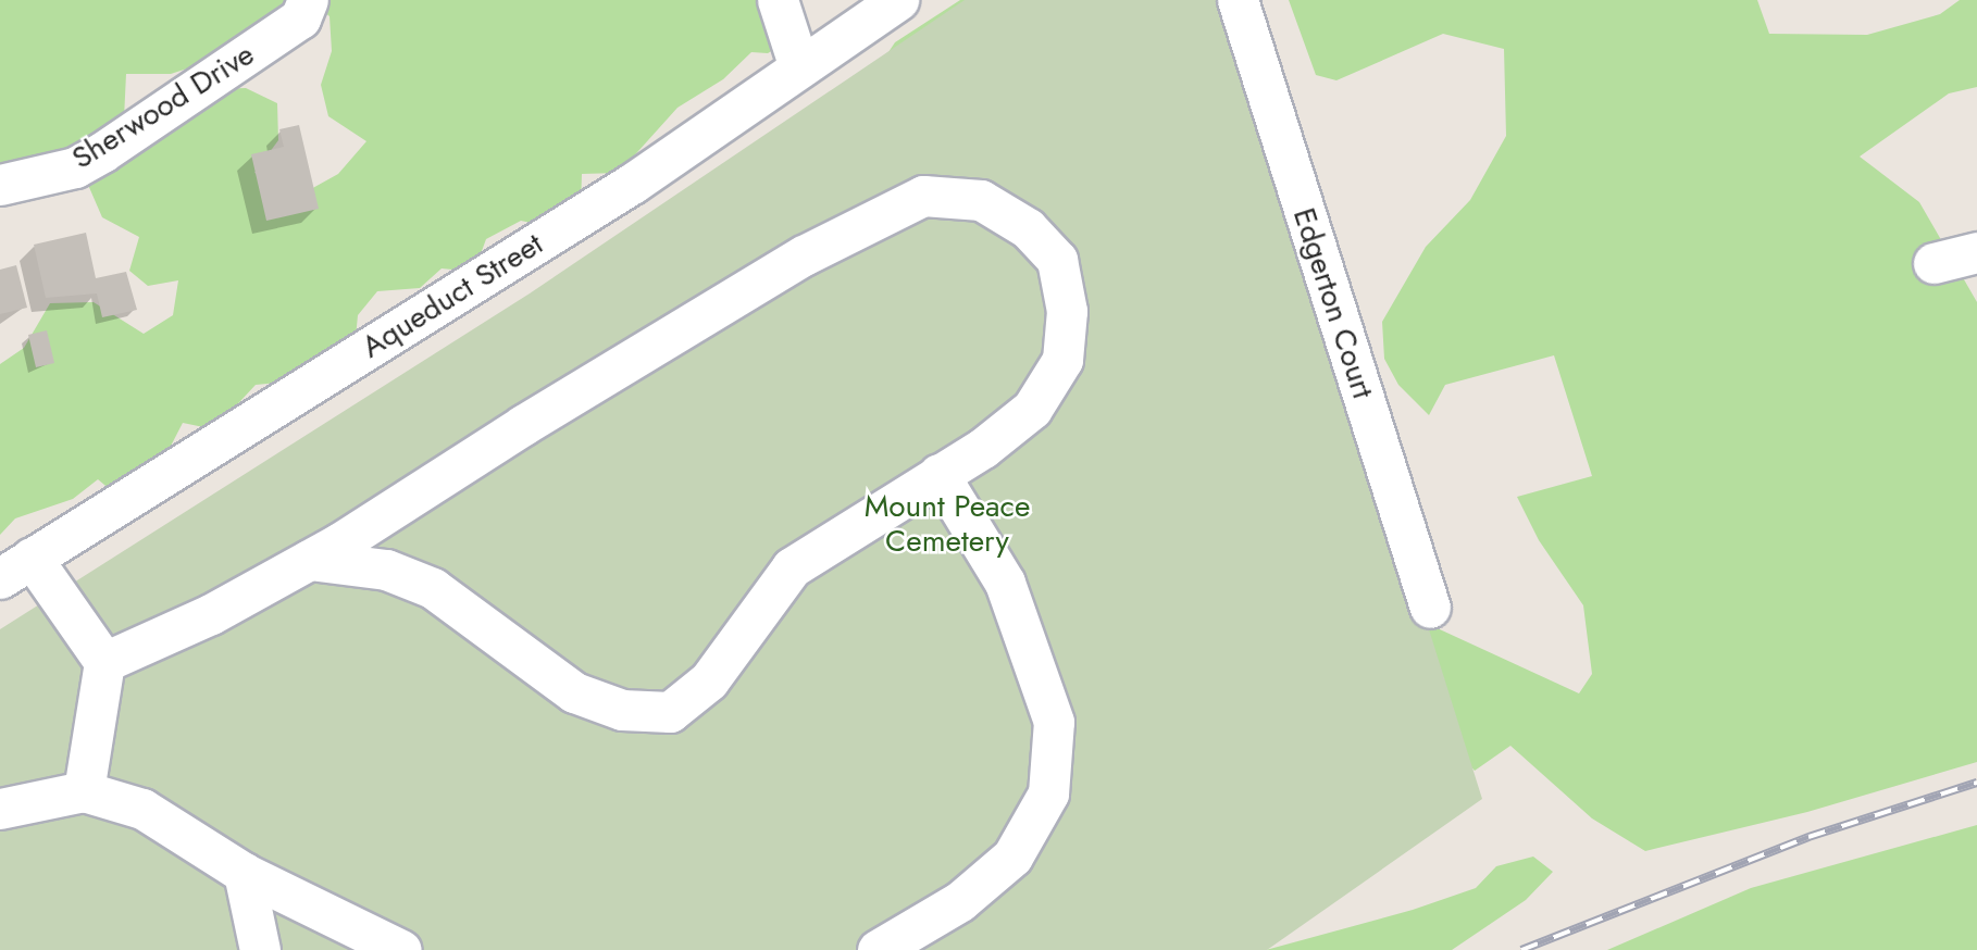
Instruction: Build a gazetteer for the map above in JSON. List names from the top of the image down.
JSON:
{
  "streets": {
    "street": ["Sherwood Drive", "Aqueduct Street", "Edgerton Court"]
  },
  "parks": ["Mount Peace Cemetery"]
}
